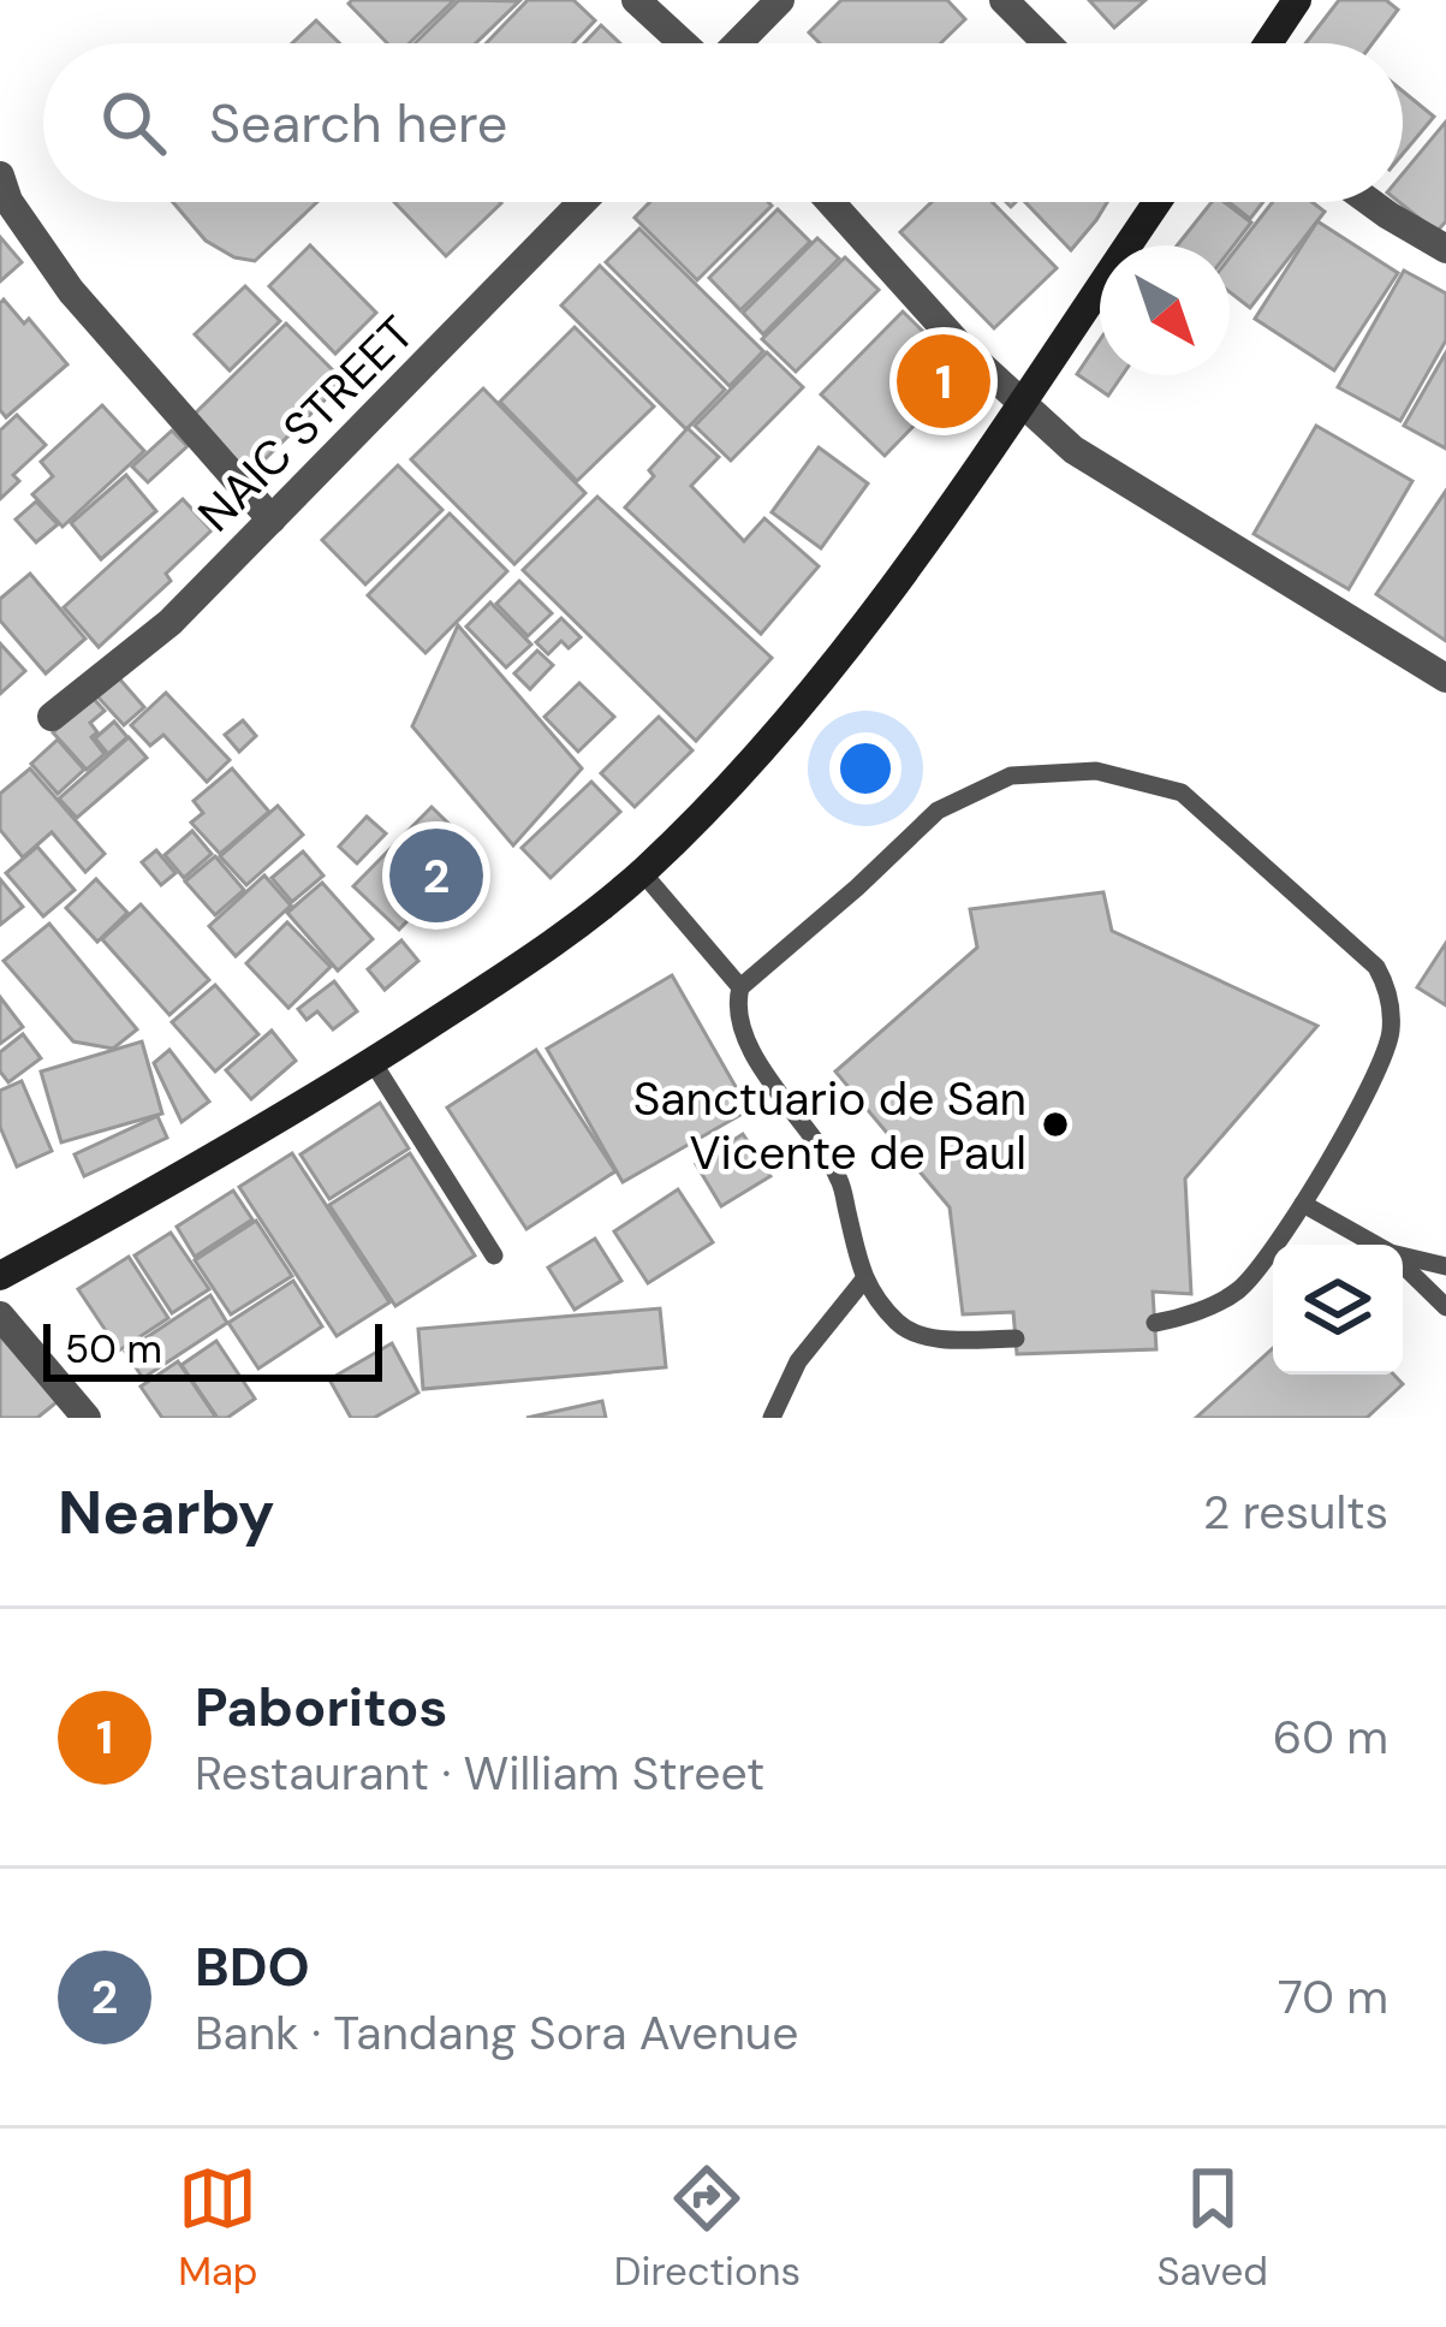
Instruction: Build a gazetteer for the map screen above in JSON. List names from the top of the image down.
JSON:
{
  "streets": {
    "street": ["NAIC STREET"]
  },
  "places": ["Sanctuario de San Vicente de Paul"],
  "scale_bar": "50 m",
  "north": "bottom right",
  "page": {
    "search": "Search here",
    "pins": ["1", "2"],
    "scale": "50 m",
    "heading": ["Nearby", "2 results"],
    "list": [
      {
        "mark": "1",
        "name": "Paboritos",
        "note": "Restaurant · William Street",
        "value": "60 m"
      },
      {
        "mark": "2",
        "name": "BDO",
        "note": "Bank · Tandang Sora Avenue",
        "value": "70 m"
      }
    ],
    "nav": ["Map", "Directions", "Saved"]
  }
}
